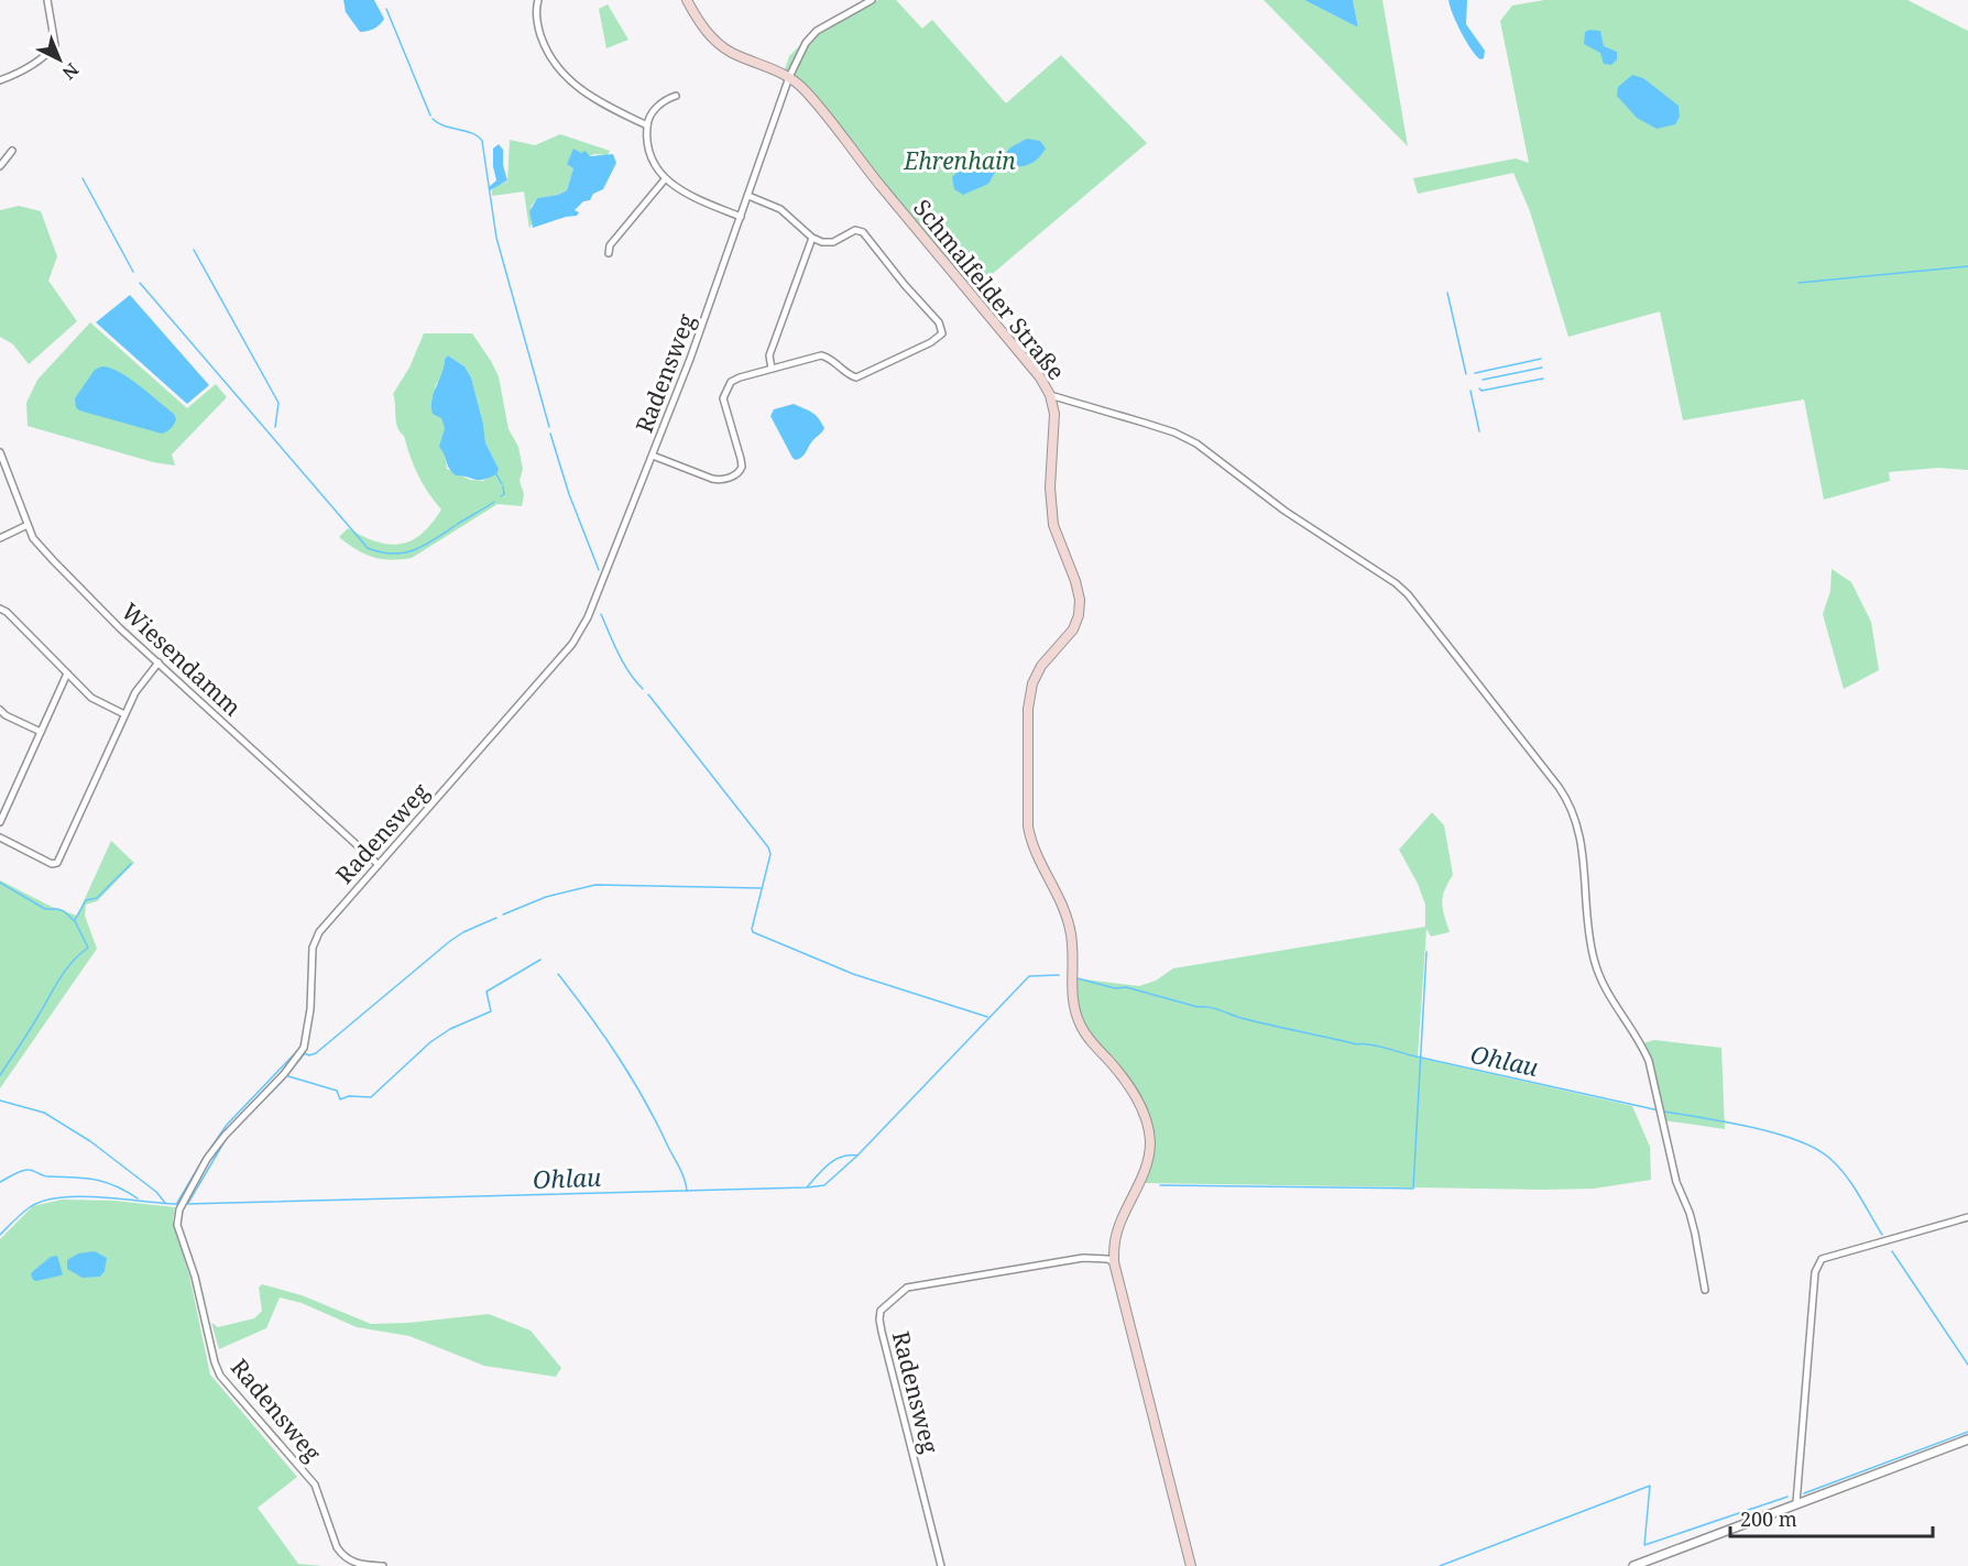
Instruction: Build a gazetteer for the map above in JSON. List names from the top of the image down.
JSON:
{
  "streets": {
    "main road": ["Schmalfelder Straße"],
    "street": ["Radensweg", "Wiesendamm"]
  },
  "crossings": [
    ["Schmalfelder Straße", "Radensweg"],
    ["Radensweg", "Wiesendamm"]
  ],
  "water": ["Ohlau"],
  "parks": ["Ehrenhain"],
  "scale_bar": "200 m",
  "north": "bottom right"
}
